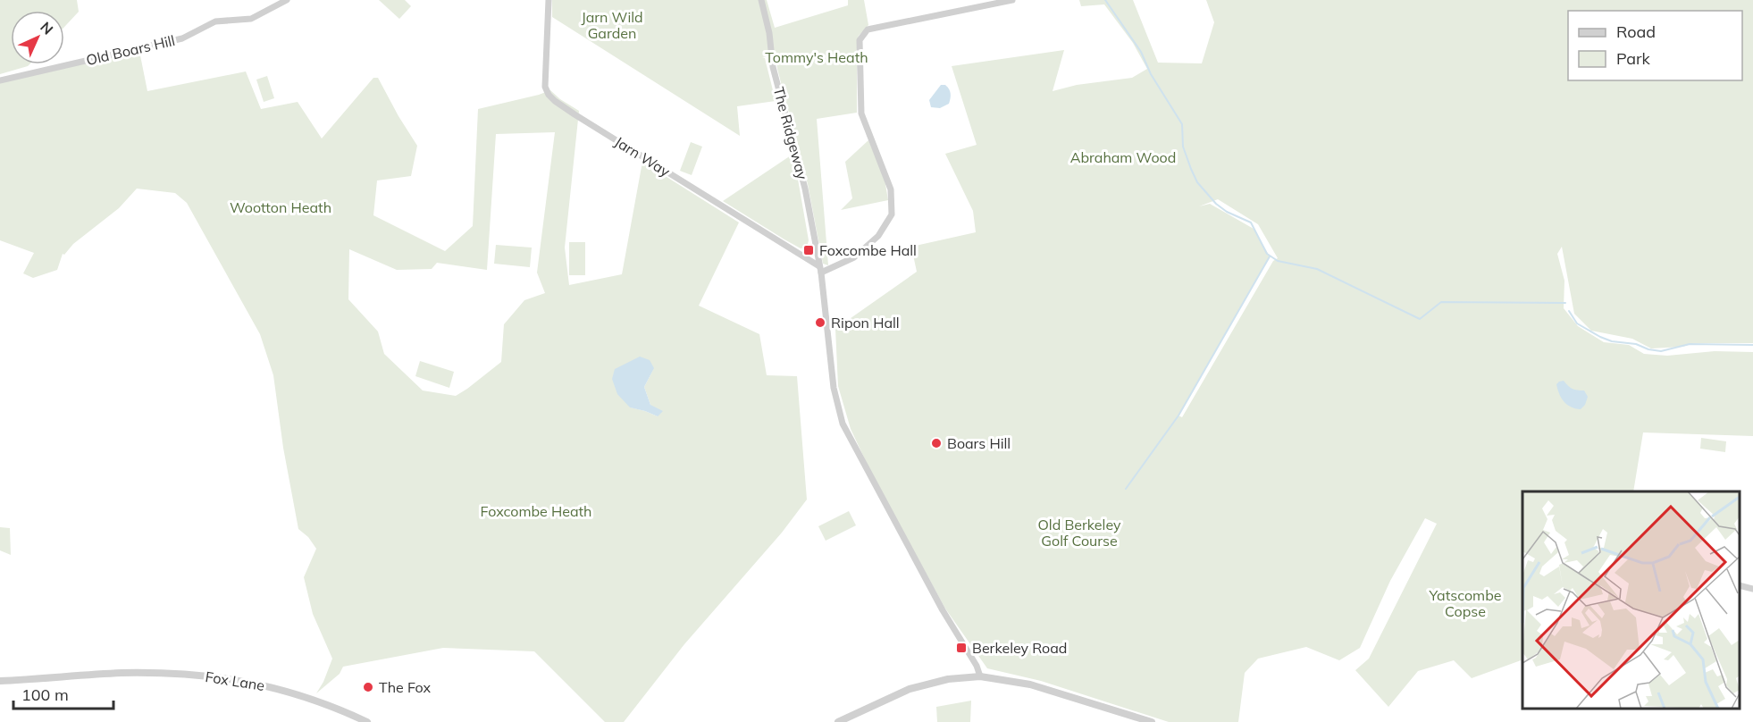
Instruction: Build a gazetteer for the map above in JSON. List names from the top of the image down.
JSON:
{
  "streets": {
    "street": [
      "Old Boars Hill",
      "The Ridgeway",
      "Jarn Way",
      "Fox Lane"
    ]
  },
  "crossings": [
    ["The Ridgeway", "Jarn Way"]
  ],
  "parks": [
    "Jarn Wild Garden",
    "Tommy's Heath",
    "Abraham Wood",
    "Wootton Heath",
    "Foxcombe Heath",
    "Old Berkeley Golf Course",
    "Yatscombe Copse"
  ],
  "places": {
    "transit": ["Foxcombe Hall", "Berkeley Road"],
    "other": ["Ripon Hall", "Boars Hill", "The Fox"]
  },
  "legend": ["Road", "Park"],
  "scale_bar": "100 m",
  "north": "top right"
}
